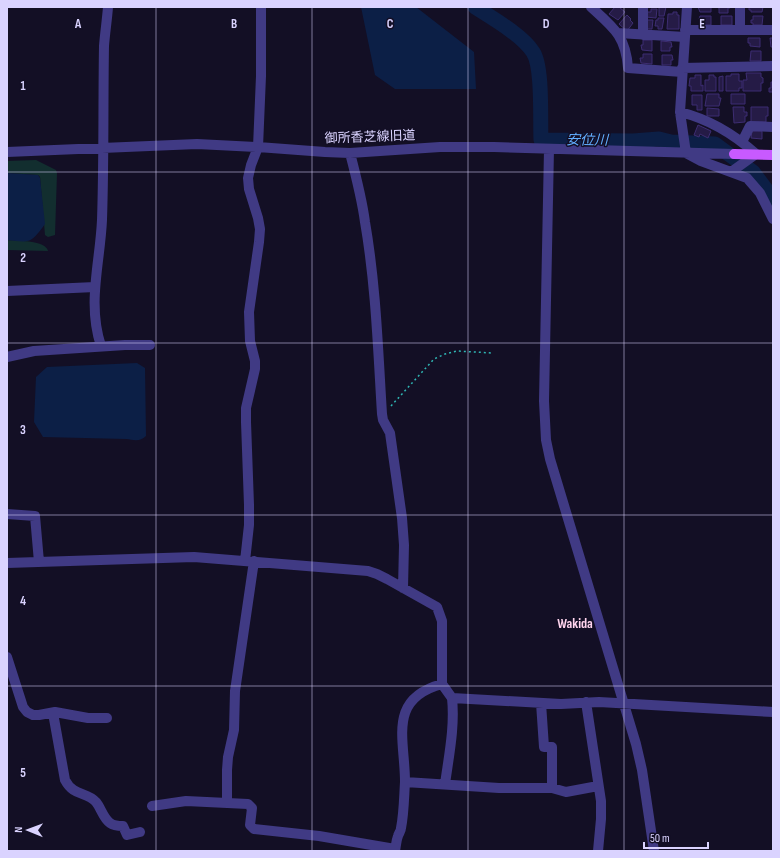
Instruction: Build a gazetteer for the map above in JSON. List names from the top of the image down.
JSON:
{
  "streets": {
    "street": ["御所香芝線旧道"]
  },
  "districts": ["Wakida"],
  "water": ["安位川"],
  "scale_bar": "50 m",
  "north": "left",
  "grid": {
    "columns": [
      "A",
      "B",
      "C",
      "D",
      "E"
    ],
    "rows": [
      "1",
      "2",
      "3",
      "4",
      "5"
    ]
  }
}
